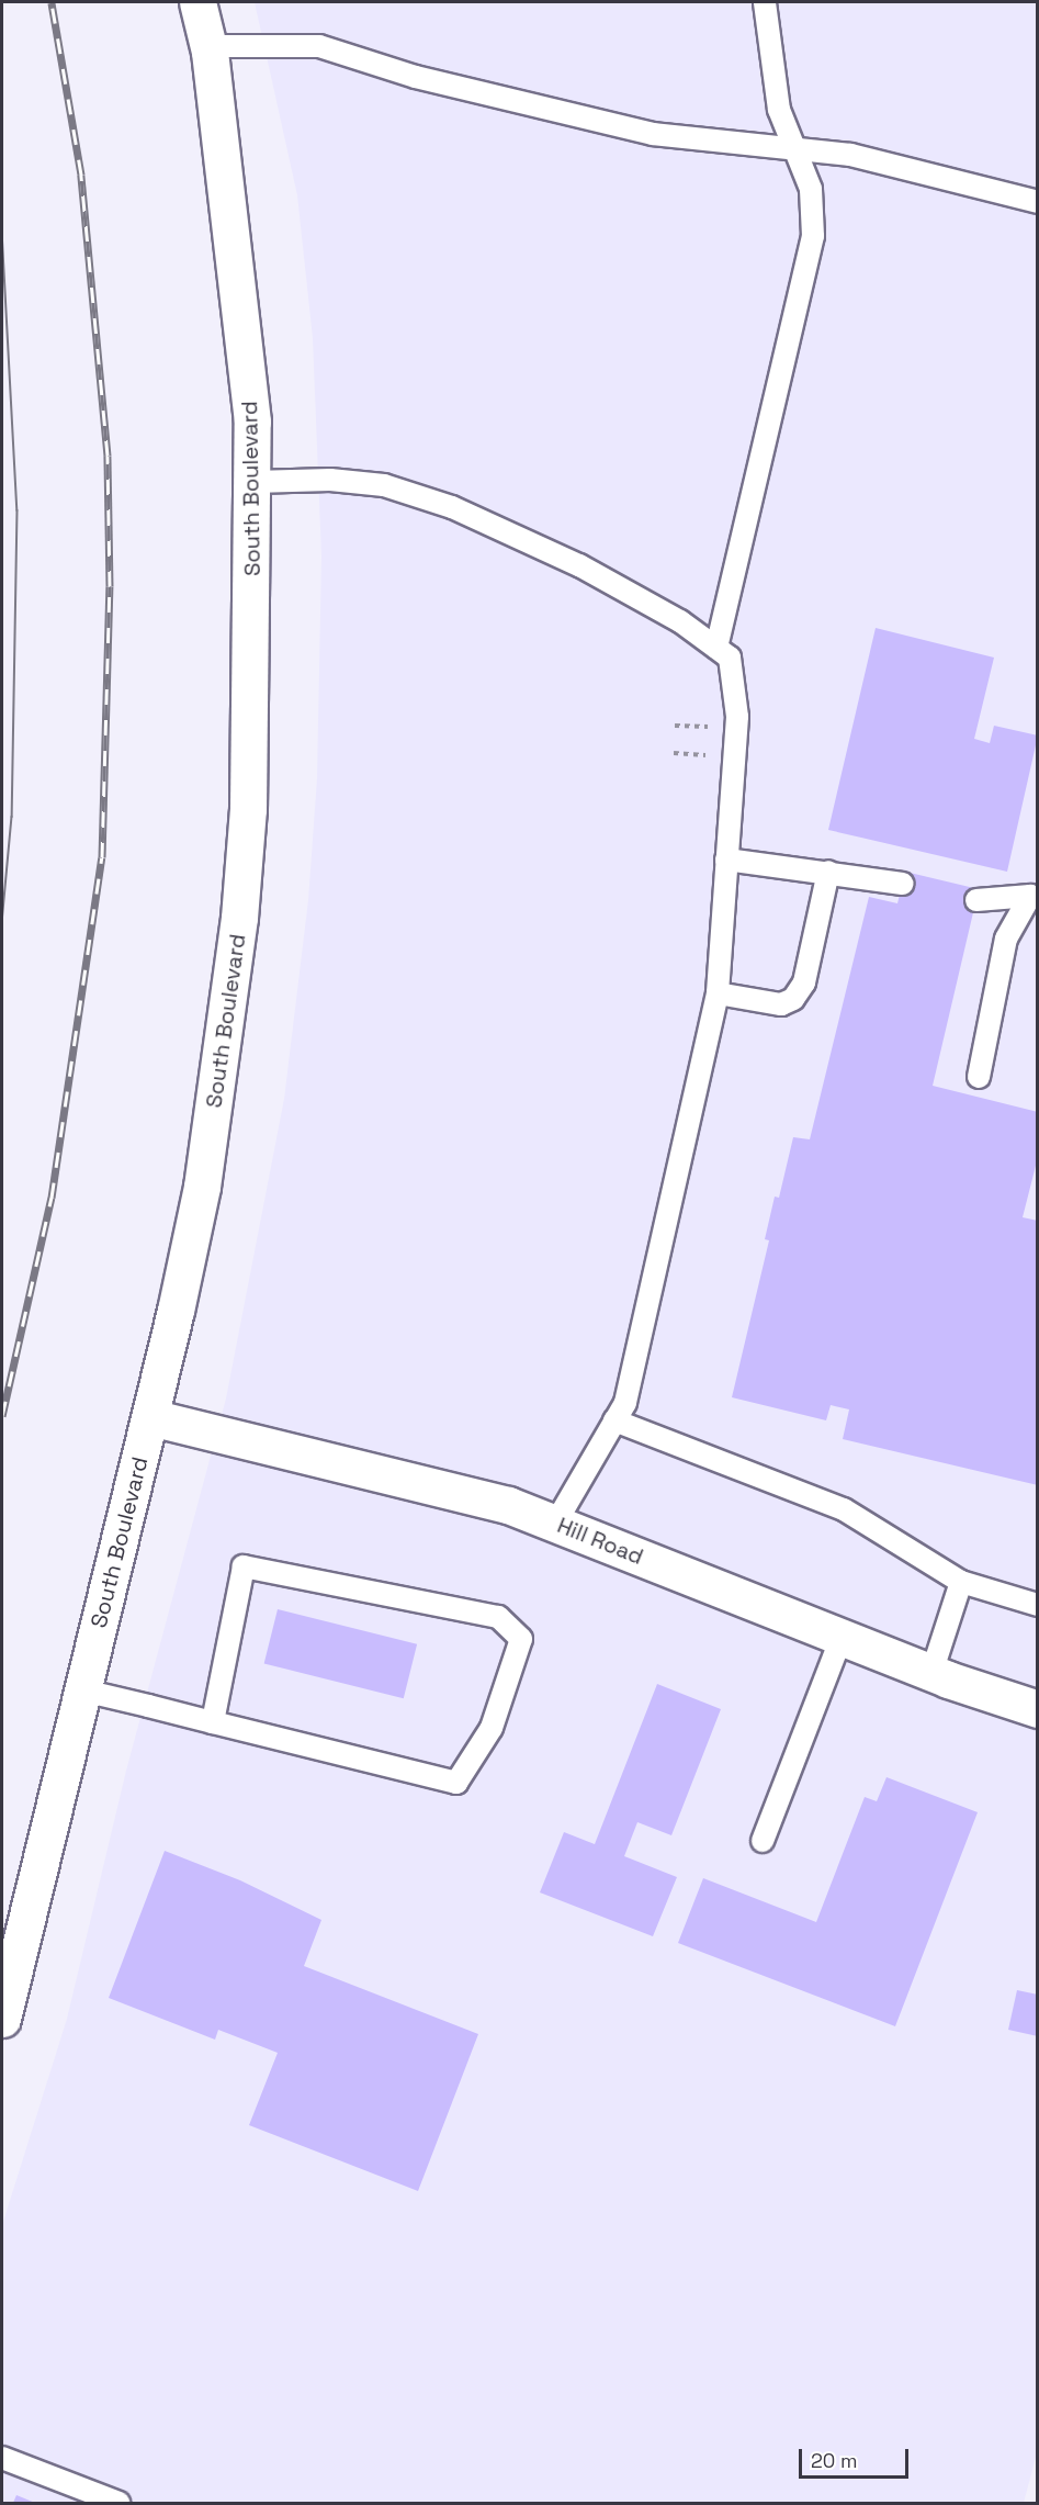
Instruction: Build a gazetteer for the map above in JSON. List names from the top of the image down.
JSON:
{
  "streets": {
    "main road": ["South Boulevard", "Hill Road"]
  },
  "crossings": [
    ["South Boulevard", "Hill Road"]
  ],
  "scale_bar": "20 m"
}
